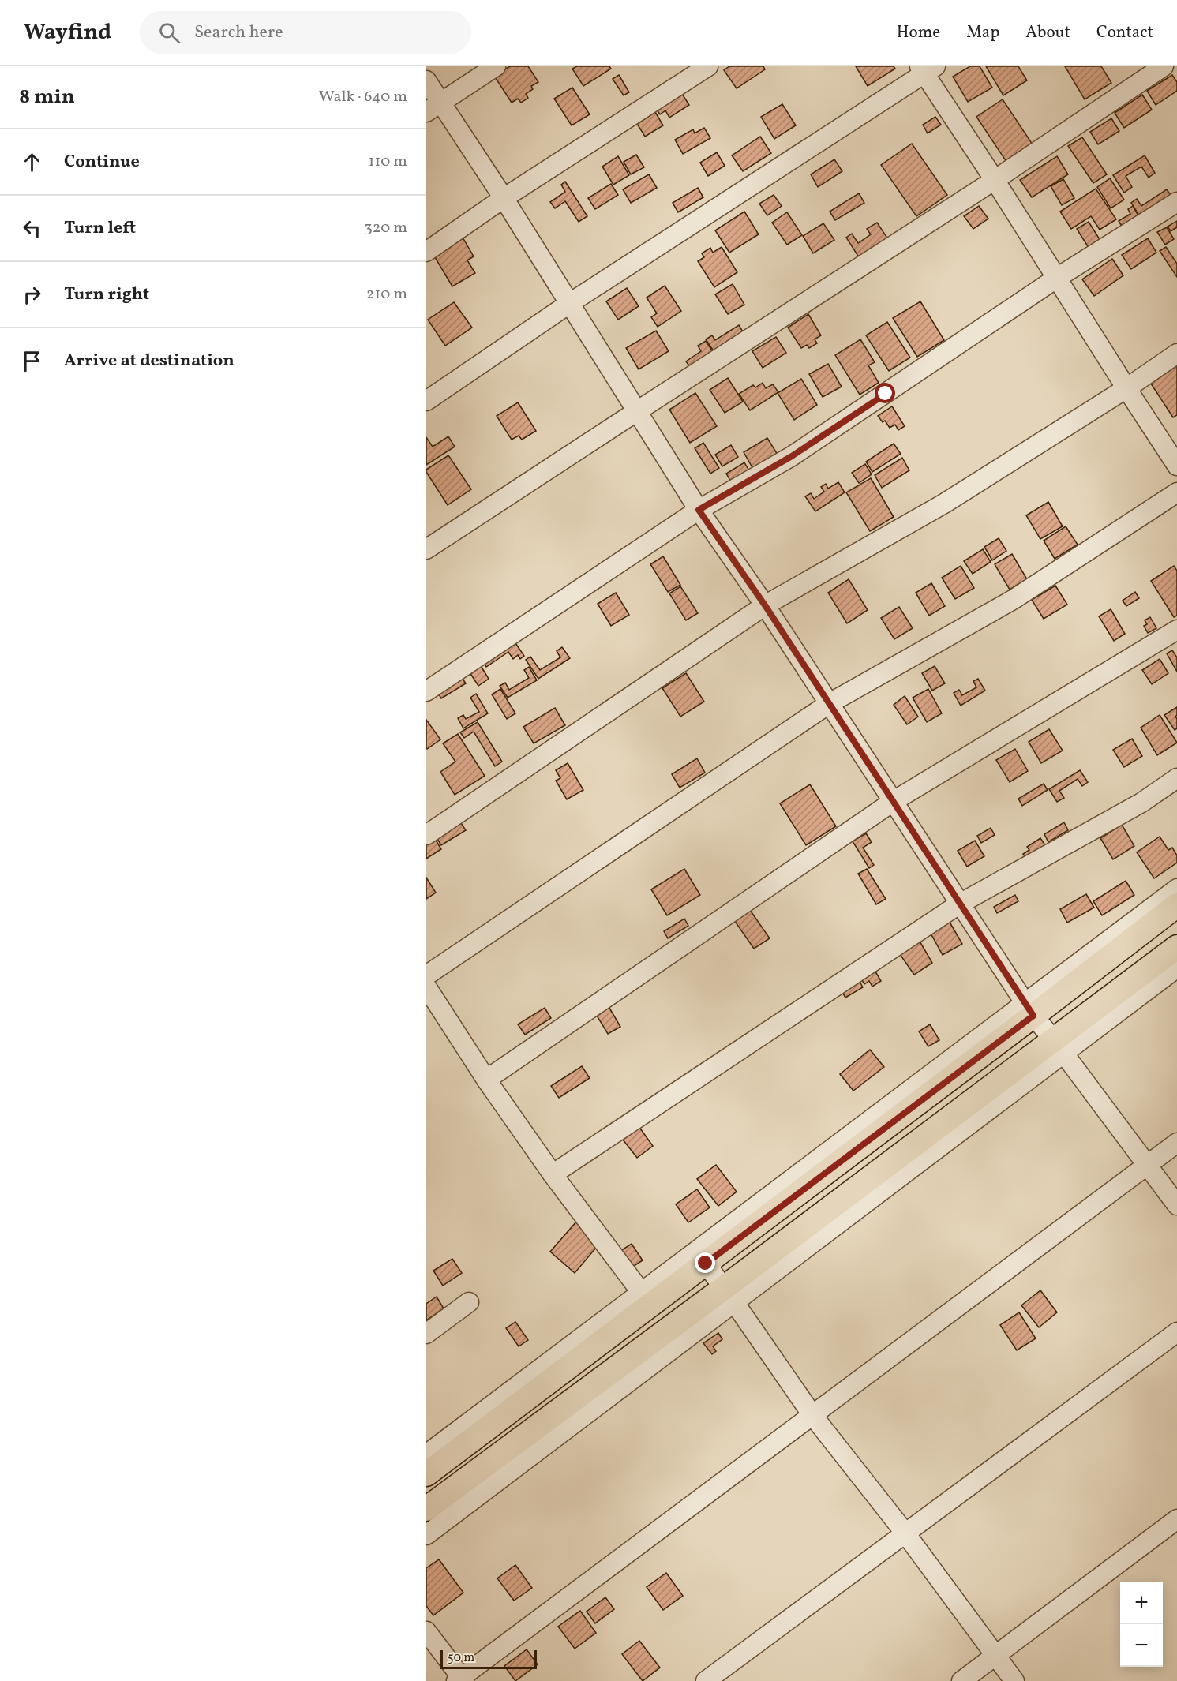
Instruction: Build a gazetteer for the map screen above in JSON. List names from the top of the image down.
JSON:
{
  "scale_bar": "50 m",
  "page": {
    "header": "Wayfind",
    "search": "Search here",
    "nav": [
      "Home",
      "Map",
      "About",
      "Contact"
    ],
    "heading": ["8 min", "Walk · 640 m"],
    "list": [
      ["Continue", "110 m"],
      ["Turn left", "320 m"],
      ["Turn right", "210 m"],
      "Arrive at destination"
    ],
    "map_buttons": ["+", "−"],
    "scale": "50 m"
  }
}
